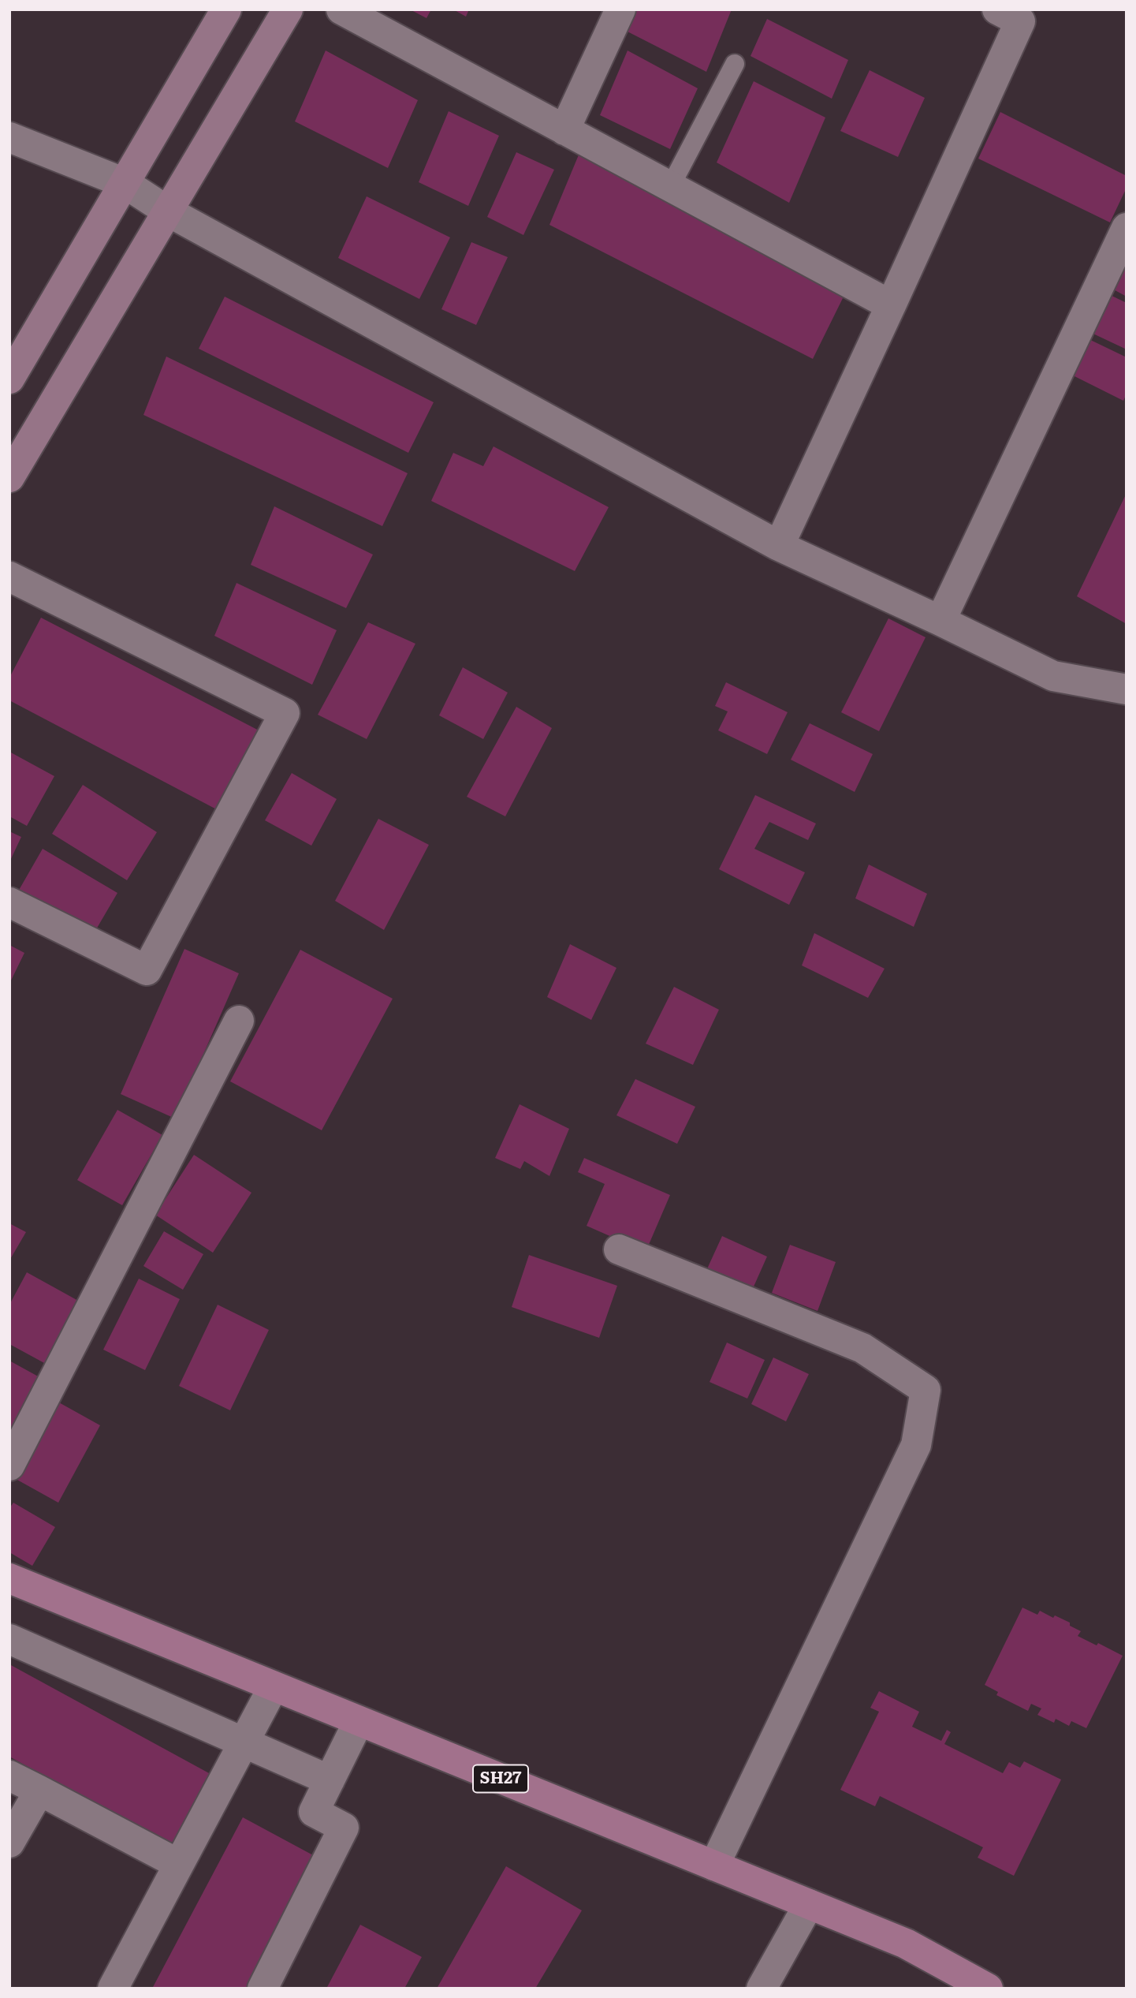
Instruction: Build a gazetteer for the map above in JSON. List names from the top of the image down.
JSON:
{
  "streets": {
    "main road": ["SH27"]
  }
}
